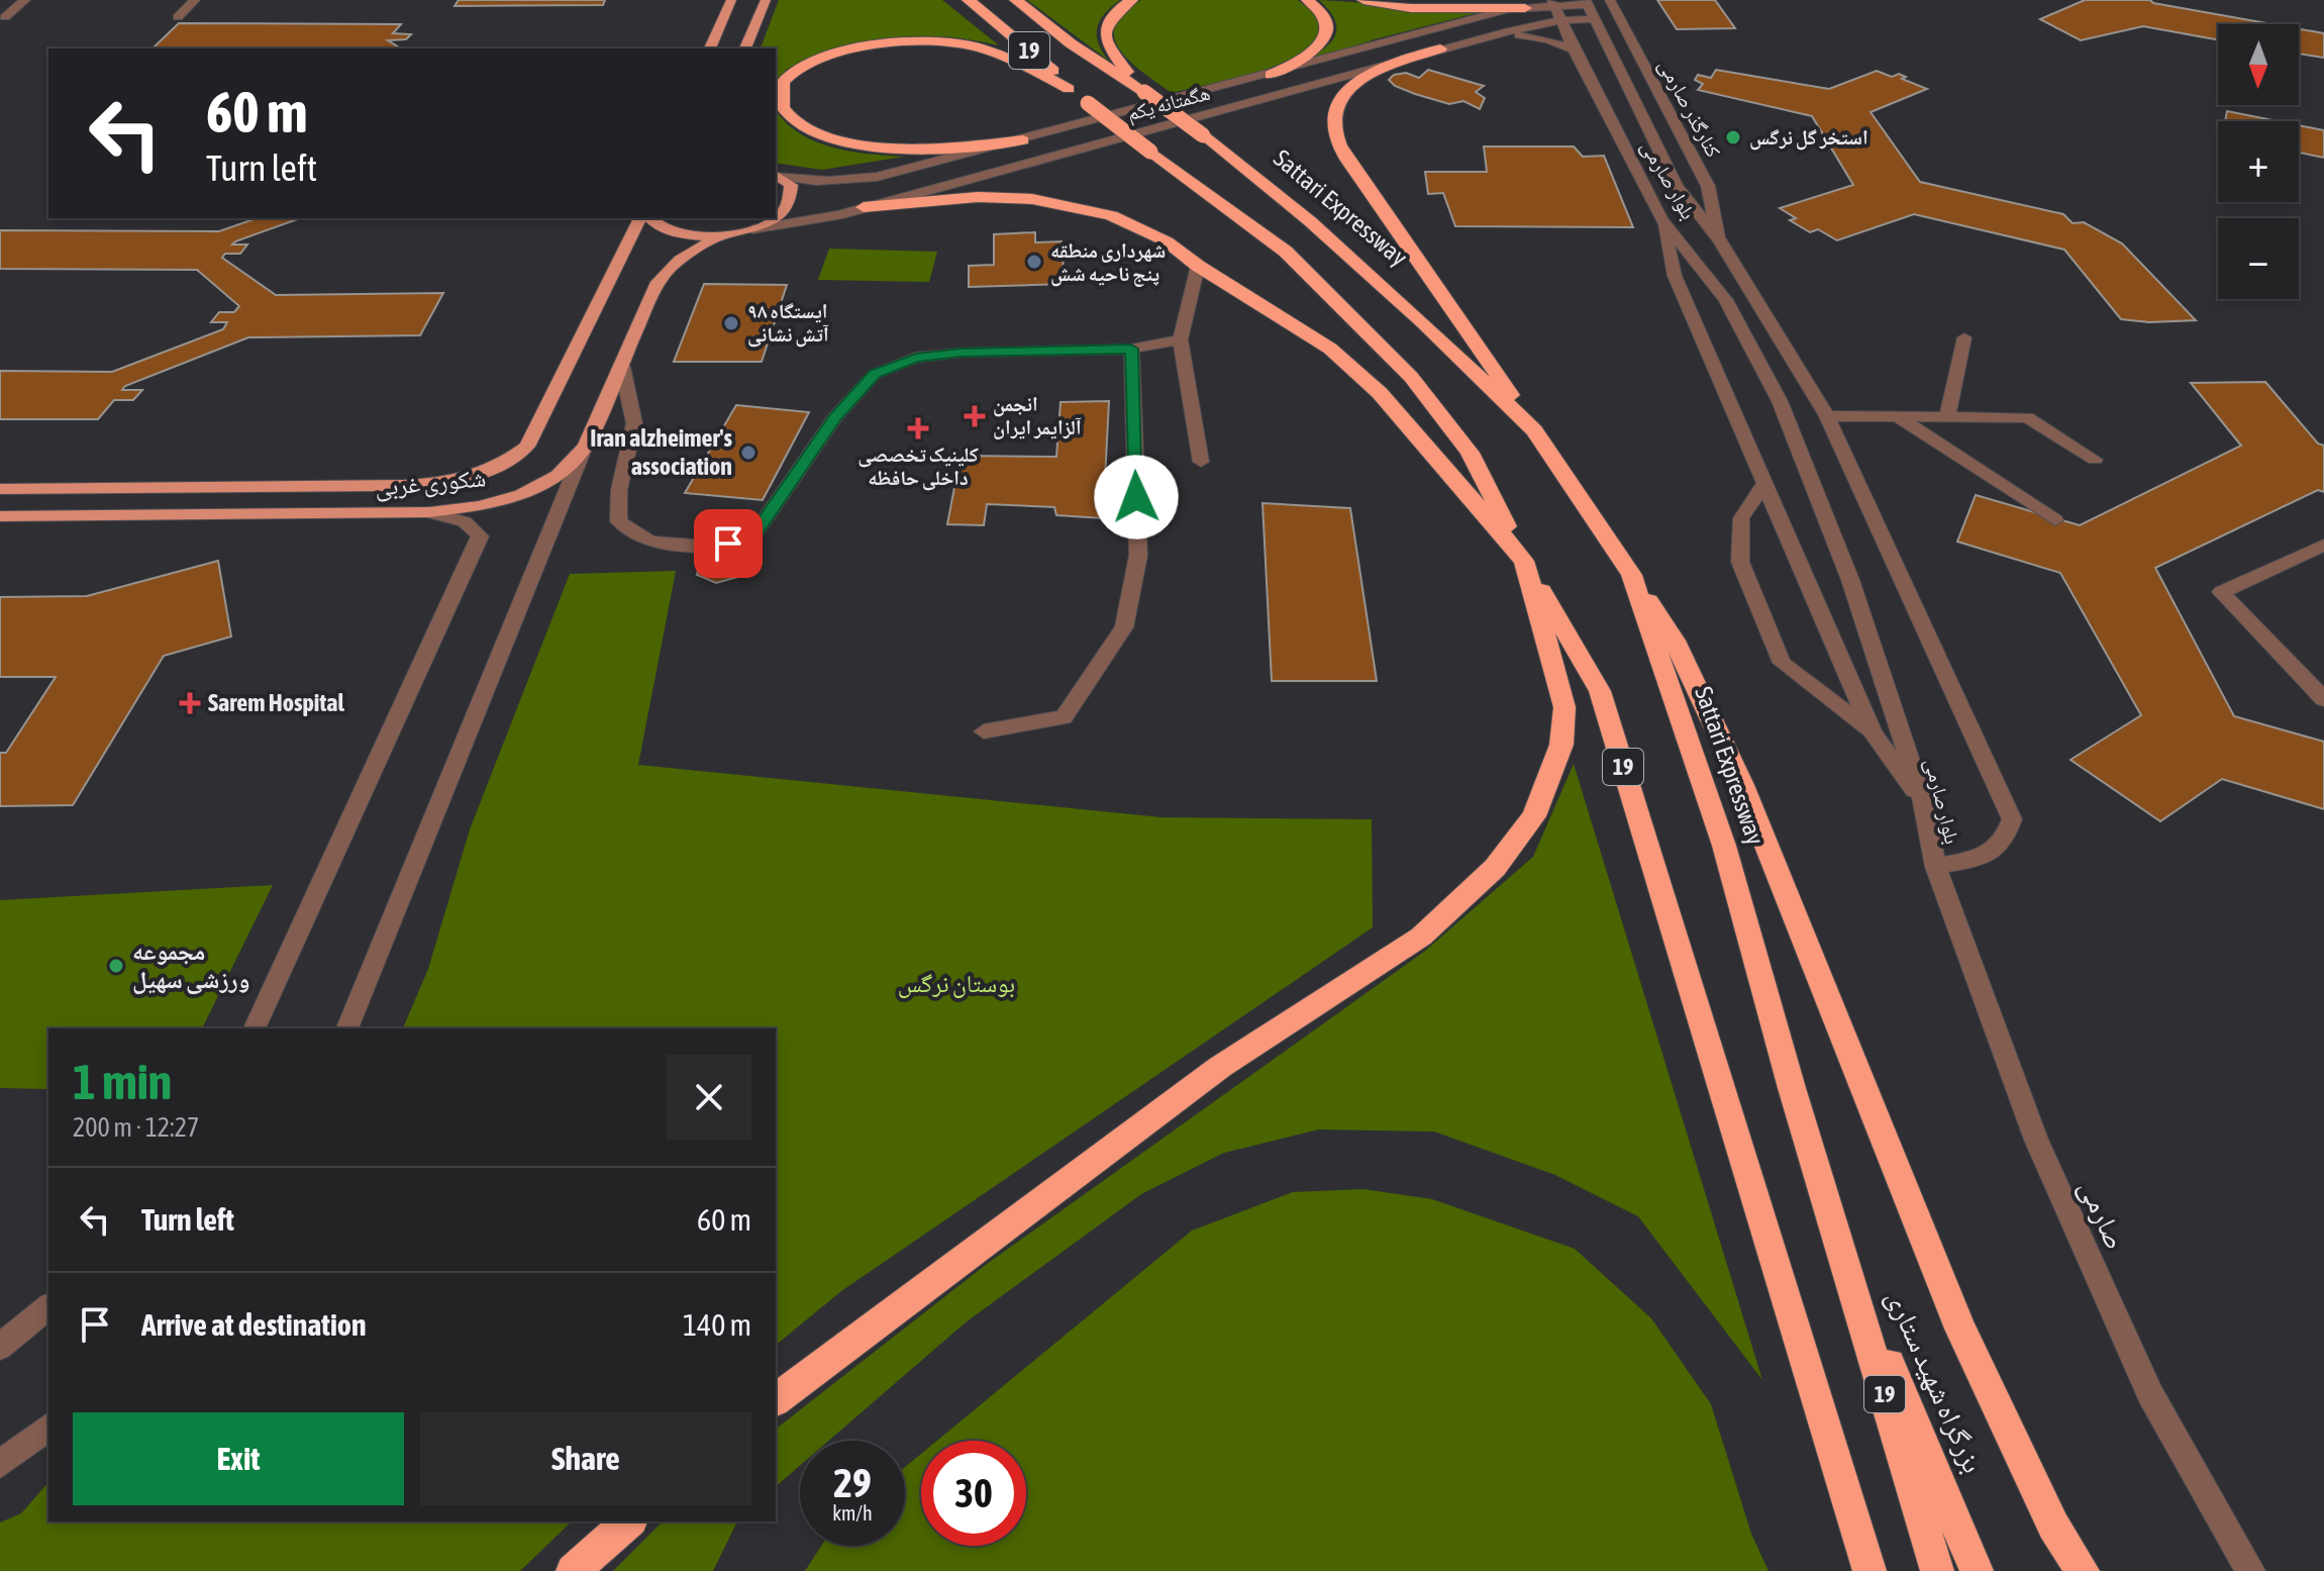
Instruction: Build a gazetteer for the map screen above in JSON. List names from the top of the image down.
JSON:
{
  "streets": {
    "highway": ["19", "Sattari Expressway", "بزرگراه شهید ستاری"],
    "main road": ["شکوری غربی"],
    "street": [
      "هگمتانه یکم",
      "کنارگذر صارمی",
      "بلوار صارمی",
      "صارمی"
    ]
  },
  "crossings": [
    ["19", "Sattari Expressway"],
    ["هگمتانه یکم", "بلوار صارمی"],
    ["کنارگذر صارمی", "بلوار صارمی"],
    ["بلوار صارمی", "صارمی"],
    ["Sattari Expressway", "بزرگراه شهید ستاری"]
  ],
  "parks": ["بوستان نرگس"],
  "places": {
    "other": [
      "استخر گل نرگس",
      "شهرداری منطقه پنج ناحیه شش",
      "ایستگاه ۹۸ آتش نشانی",
      "Iran alzheimer's association",
      "مجموعه ورزشی سهیل"
    ],
    "health": ["انجمن آلزایمر ایران", "کلینیک تخصصی داخلی حافظه", "Sarem Hospital"]
  },
  "north": "bottom",
  "page": {
    "map_buttons": ["+", "−"],
    "turn": ["60 m", "Turn left"],
    "heading": ["1 min", "200 m · 12:27"],
    "list": [
      {
        "name": "Turn left",
        "value": "60 m"
      },
      {
        "name": "Arrive at destination",
        "value": "140 m"
      }
    ],
    "buttons": ["Exit", "Share"],
    "speed": "29 km/h",
    "limit": "30"
  }
}
